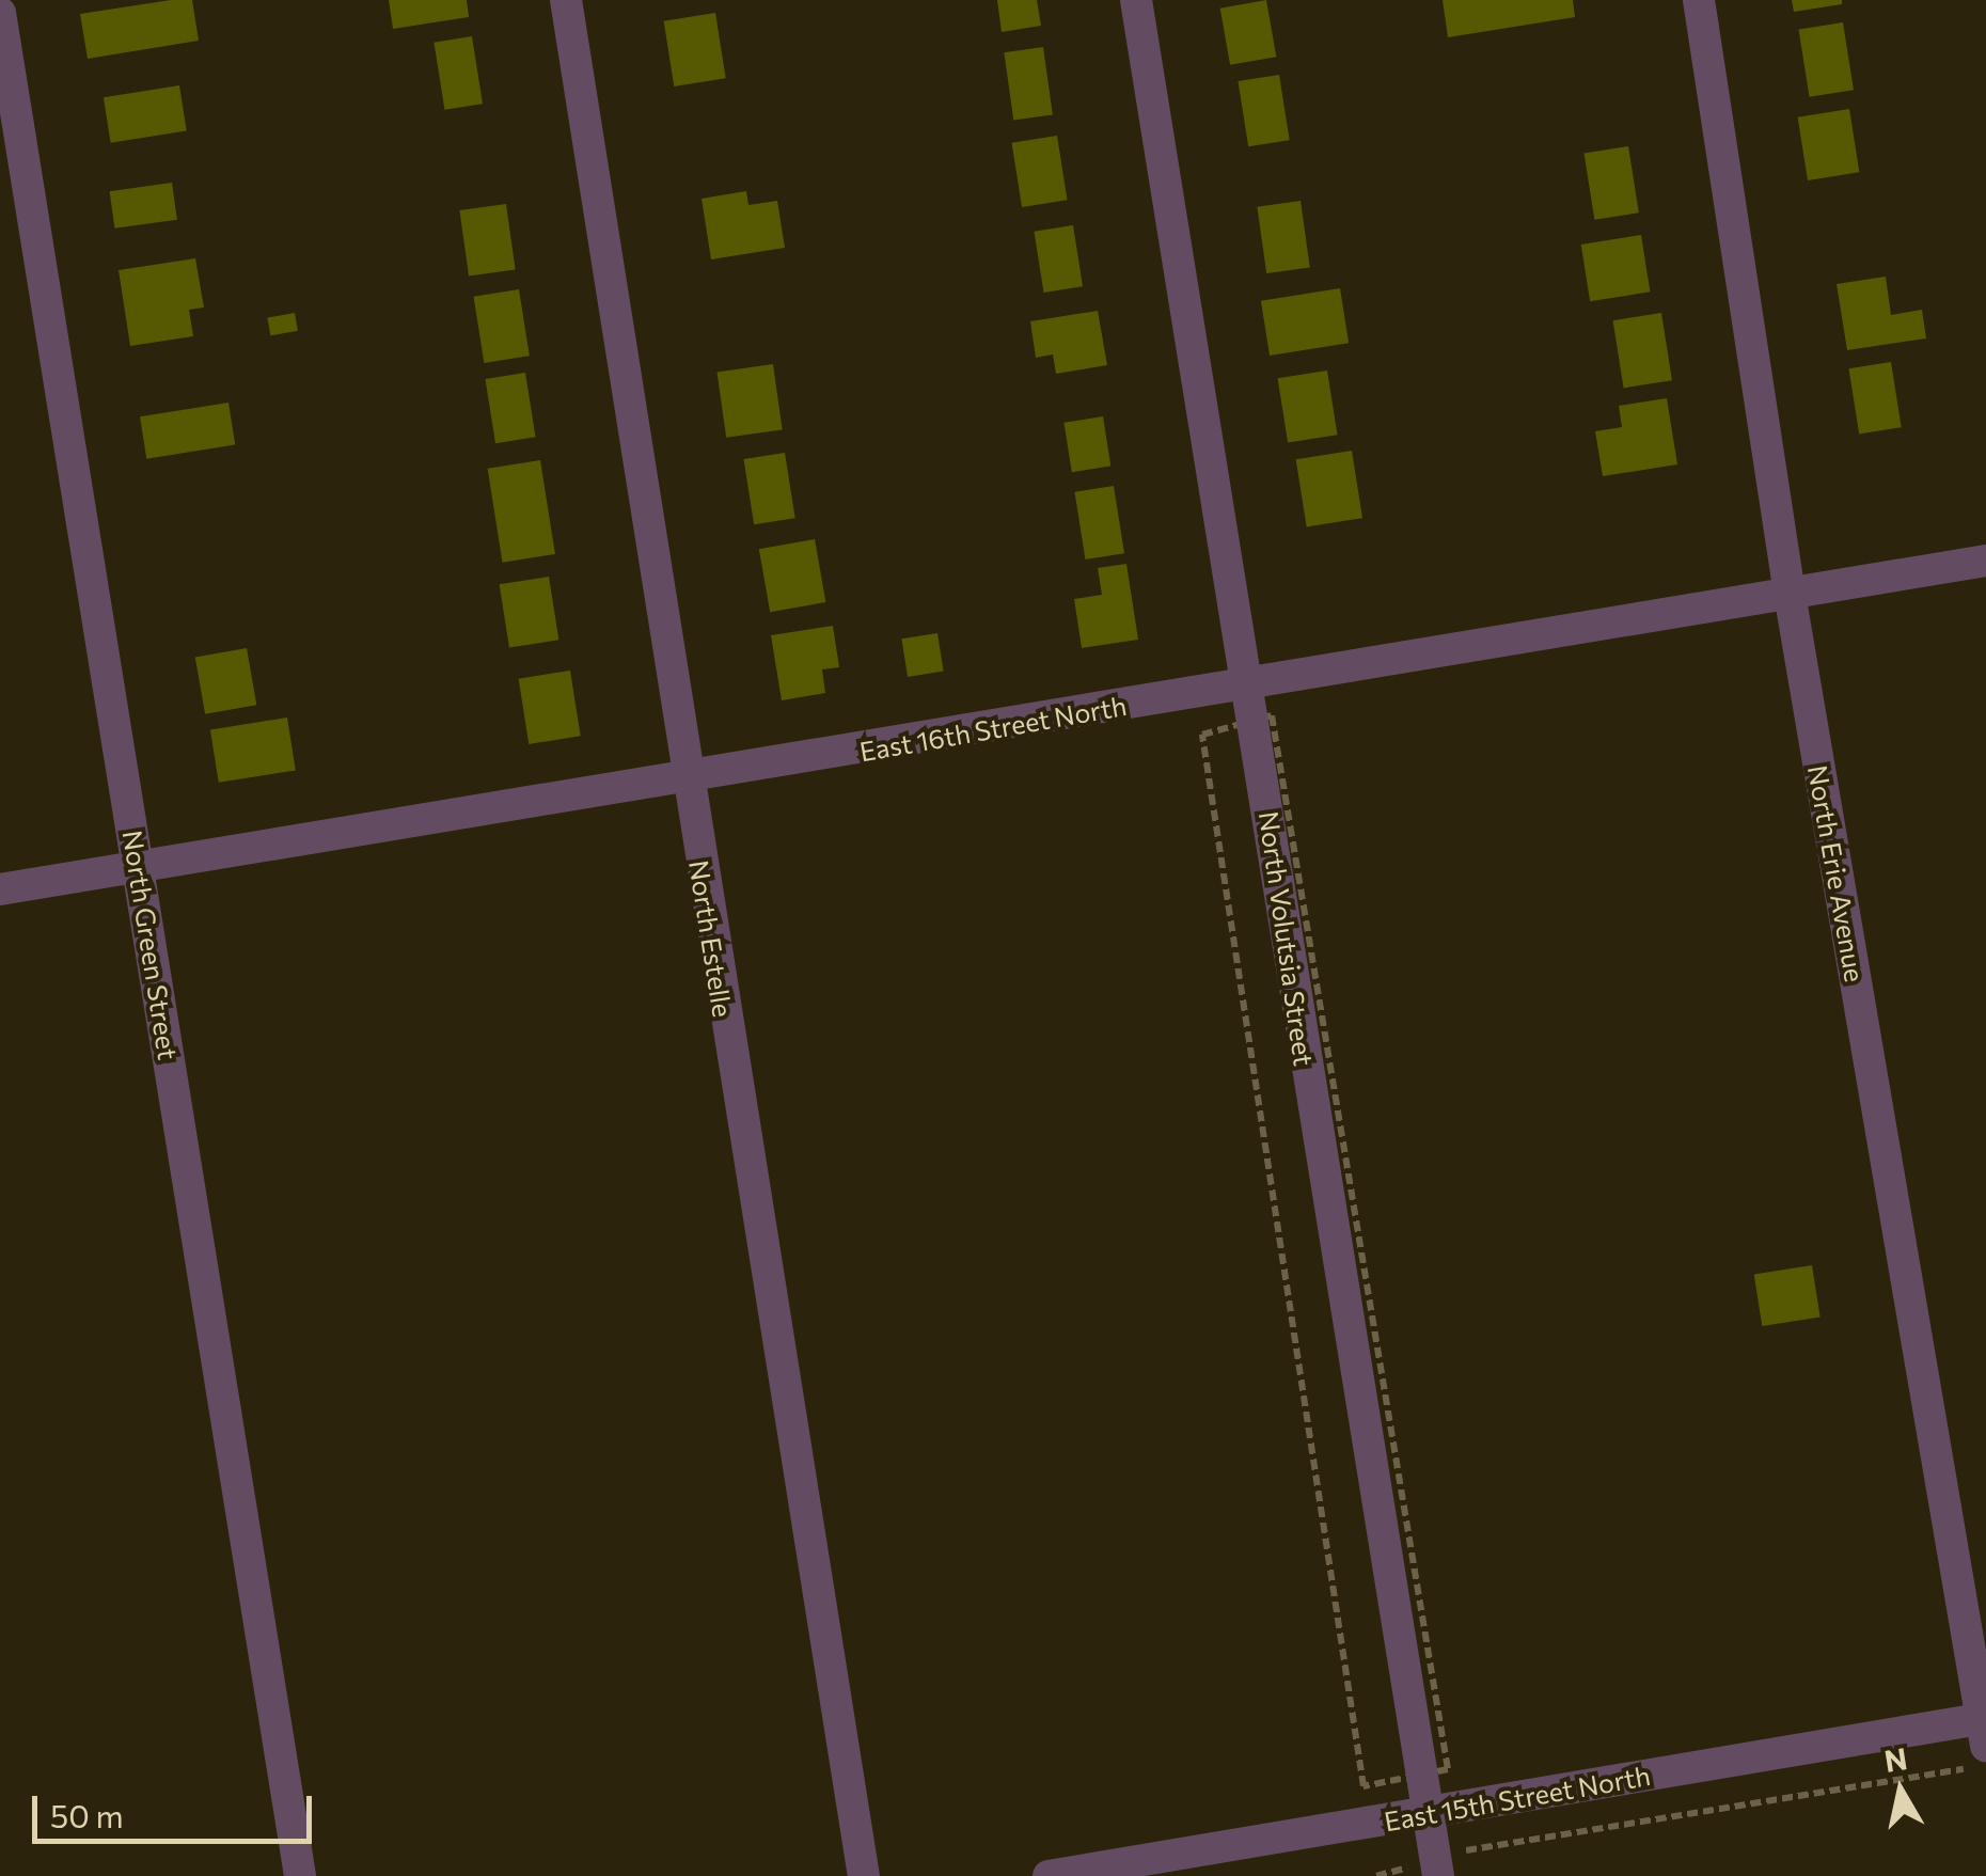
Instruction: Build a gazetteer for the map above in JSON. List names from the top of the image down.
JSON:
{
  "streets": {
    "street": [
      "East 16th Street North",
      "North Erie Avenue",
      "North Estelle",
      "North Volutsia Street",
      "North Green Street",
      "East 15th Street North"
    ]
  },
  "crossings": [
    ["East 16th Street North", "North Erie Avenue"],
    ["East 16th Street North", "North Estelle"],
    ["East 16th Street North", "North Volutsia Street"],
    ["East 16th Street North", "North Green Street"],
    ["North Erie Avenue", "East 15th Street North"],
    ["North Volutsia Street", "East 15th Street North"]
  ],
  "scale_bar": "50 m",
  "north": "top"
}
